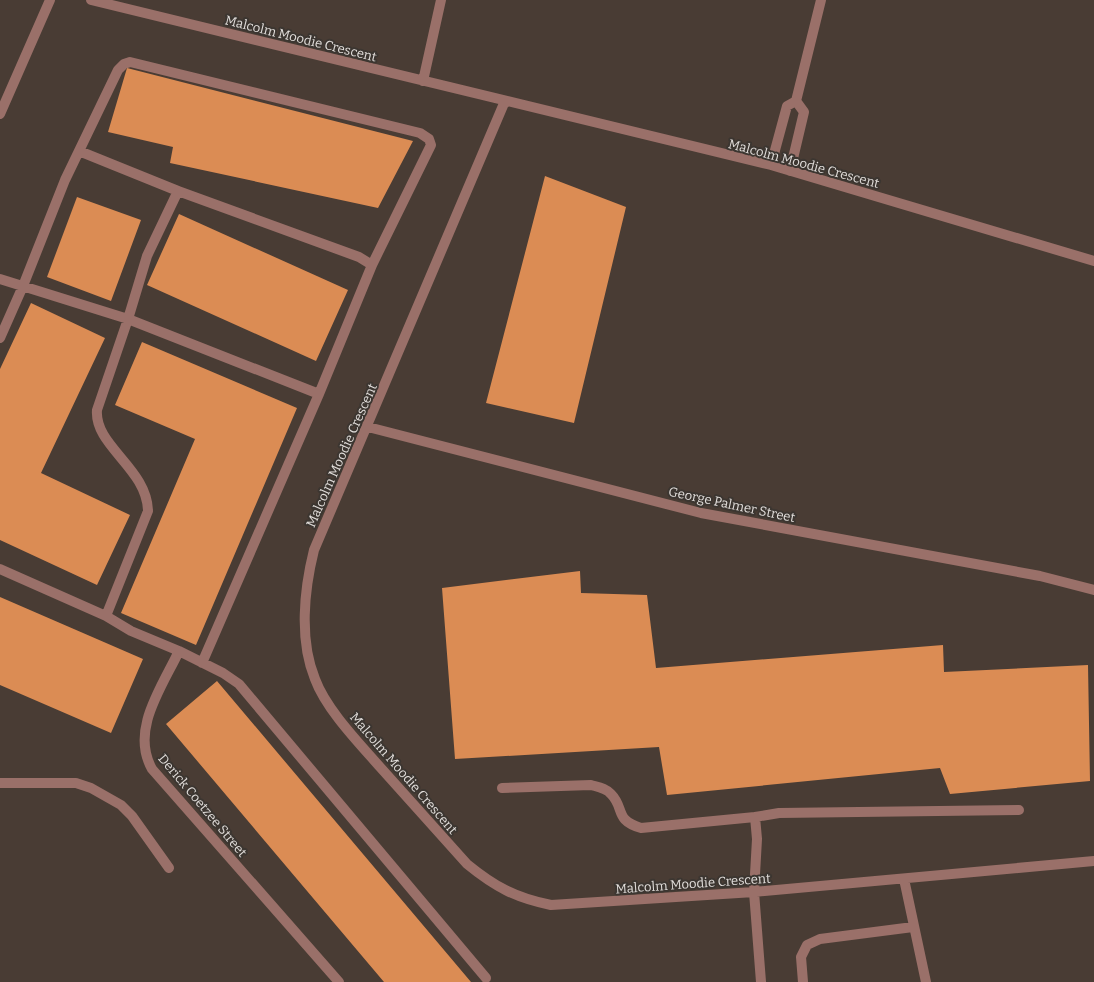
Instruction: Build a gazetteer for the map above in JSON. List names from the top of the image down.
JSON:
{
  "streets": {
    "street": ["Malcolm Moodie Crescent", "George Palmer Street", "Derick Coetzee Street"]
  },
  "crossings": [
    ["Malcolm Moodie Crescent", "George Palmer Street"]
  ]
}
